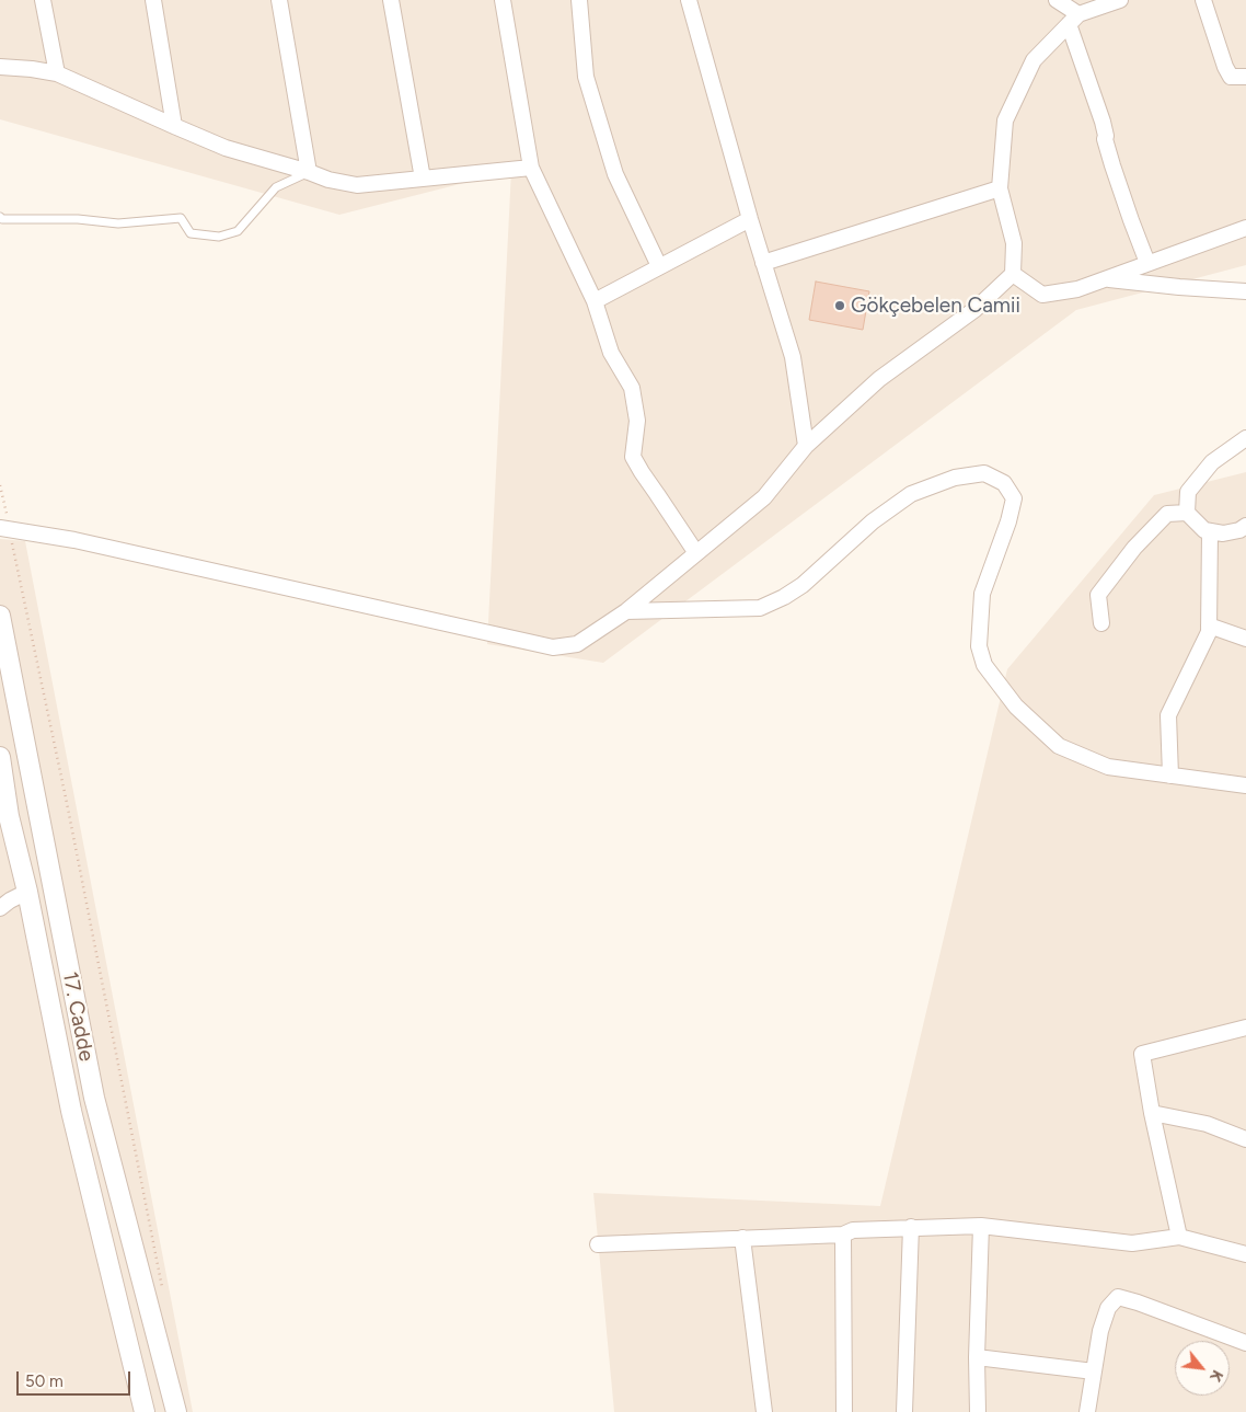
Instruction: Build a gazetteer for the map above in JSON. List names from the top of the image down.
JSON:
{
  "streets": {
    "street": ["17. Cadde"]
  },
  "places": ["Gökçebelen Camii"],
  "scale_bar": "50 m",
  "north": "bottom right"
}
